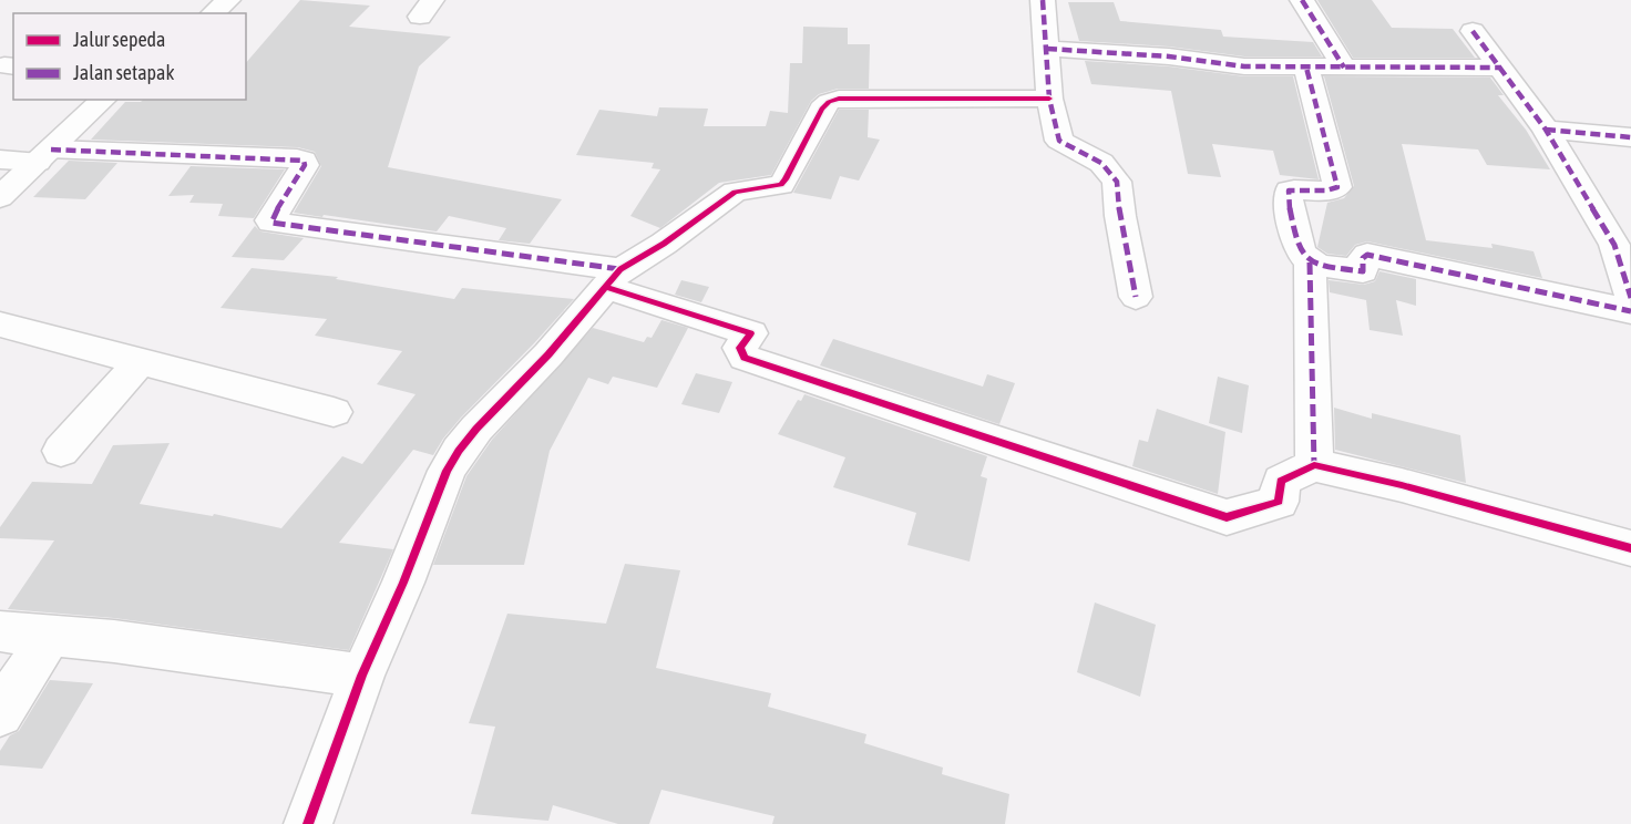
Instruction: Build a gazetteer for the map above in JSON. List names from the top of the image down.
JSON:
{
  "legend": ["Jalur sepeda", "Jalan setapak"]
}
